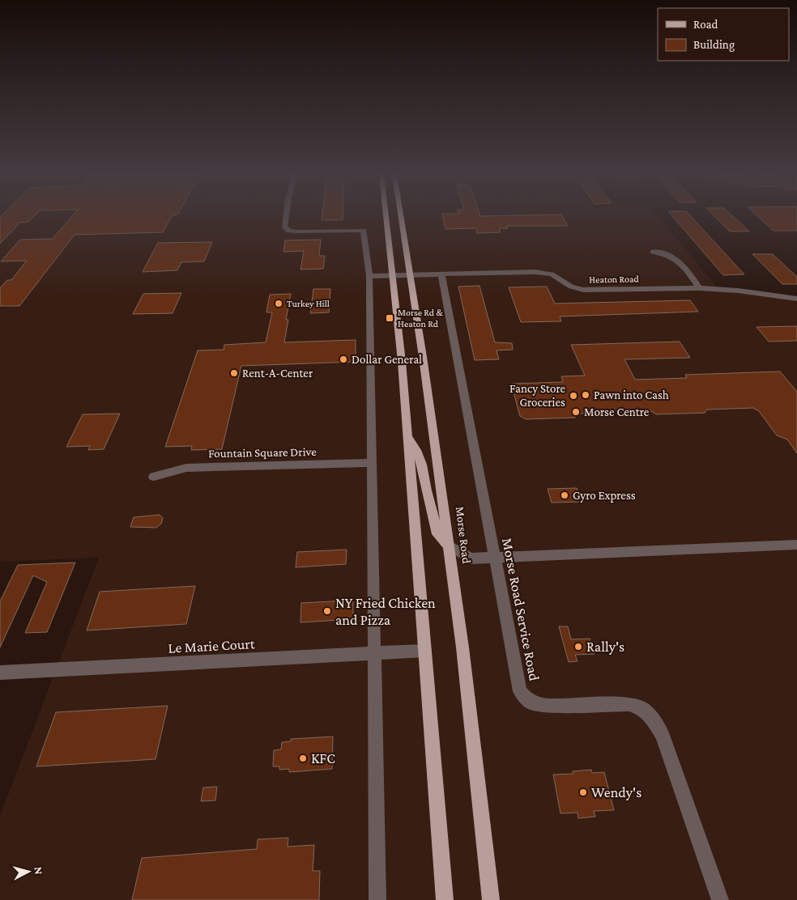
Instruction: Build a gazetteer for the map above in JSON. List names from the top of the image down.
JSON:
{
  "streets": {
    "main road": ["Morse Road"],
    "street": [
      "Heaton Road",
      "Fountain Square Drive",
      "Morse Road Service Road",
      "Le Marie Court"
    ]
  },
  "crossings": [
    ["Heaton Road", "Morse Road"],
    ["Heaton Road", "Morse Road Service Road"]
  ],
  "places": {
    "other": [
      "Turkey Hill",
      "Dollar General",
      "Rent-A-Center",
      "Pawn into Cash",
      "Fancy Store Groceries",
      "Morse Centre",
      "Gyro Express",
      "NY Fried Chicken and Pizza",
      "Rally's",
      "KFC",
      "Wendy's"
    ],
    "transit": ["Morse Rd & Heaton Rd"]
  },
  "legend": ["Road", "Building"],
  "north": "right"
}
